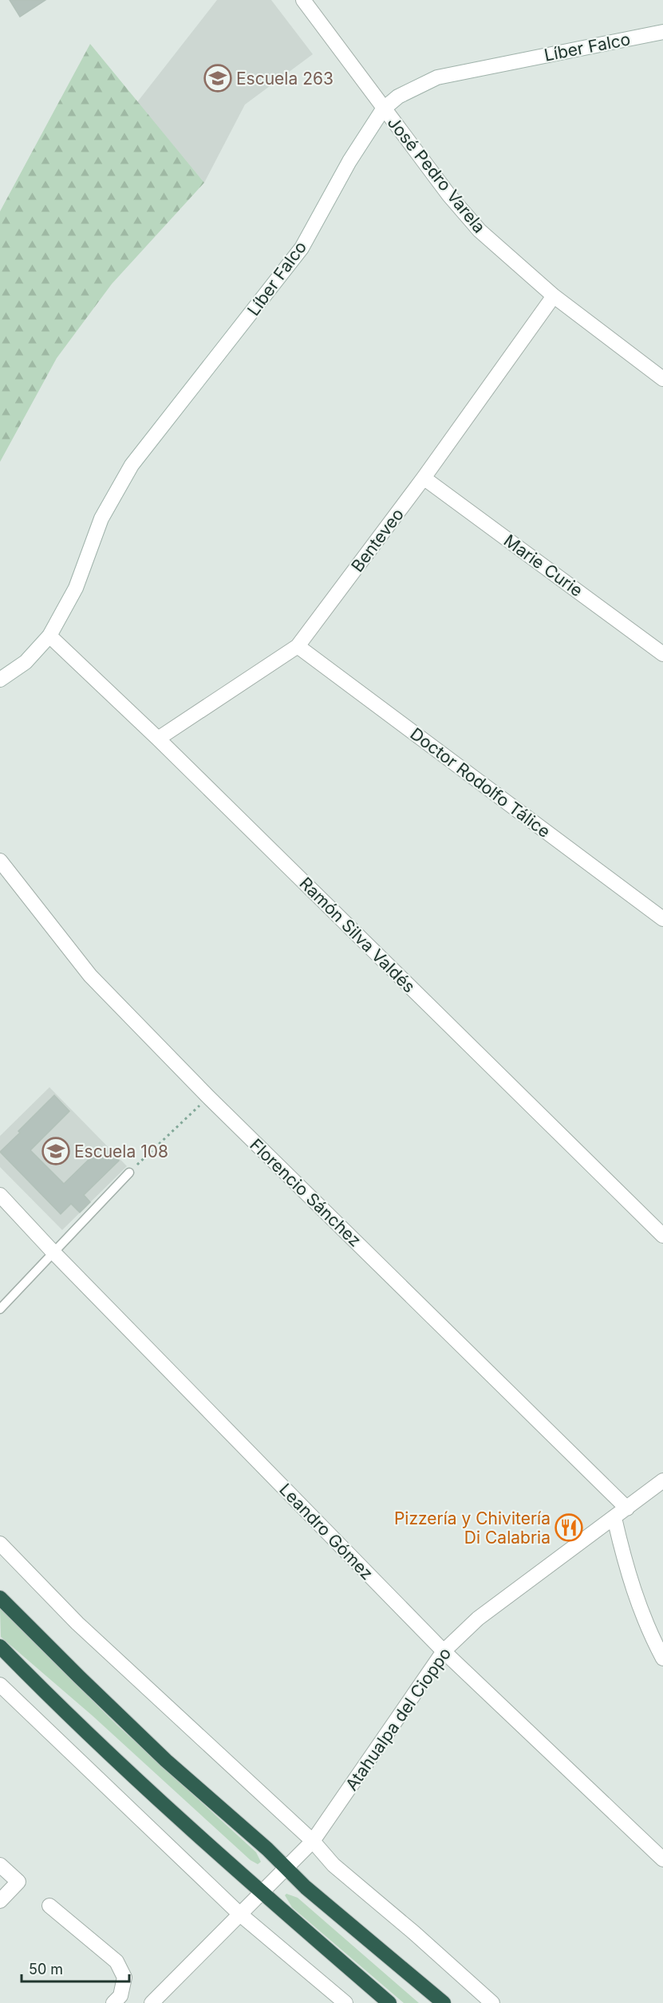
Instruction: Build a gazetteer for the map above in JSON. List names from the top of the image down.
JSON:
{
  "streets": {
    "street": [
      "Líber Falco",
      "José Pedro Varela",
      "Benteveo",
      "Marie Curie",
      "Doctor Rodolfo Tálice",
      "Ramón Silva Valdés",
      "Florencio Sánchez",
      "Leandro Gómez",
      "Atahualpa del Cioppo"
    ]
  },
  "crossings": [
    ["Líber Falco", "José Pedro Varela"],
    ["Líber Falco", "Ramón Silva Valdés"],
    ["José Pedro Varela", "Benteveo"],
    ["Benteveo", "Marie Curie"],
    ["Benteveo", "Doctor Rodolfo Tálice"],
    ["Benteveo", "Ramón Silva Valdés"],
    ["Florencio Sánchez", "Atahualpa del Cioppo"],
    ["Leandro Gómez", "Atahualpa del Cioppo"]
  ],
  "places": {
    "school or university": ["Escuela 263", "Escuela 108"],
    "restaurant": ["Pizzería y Chivitería Di Calabria"]
  },
  "scale_bar": "50 m"
}
